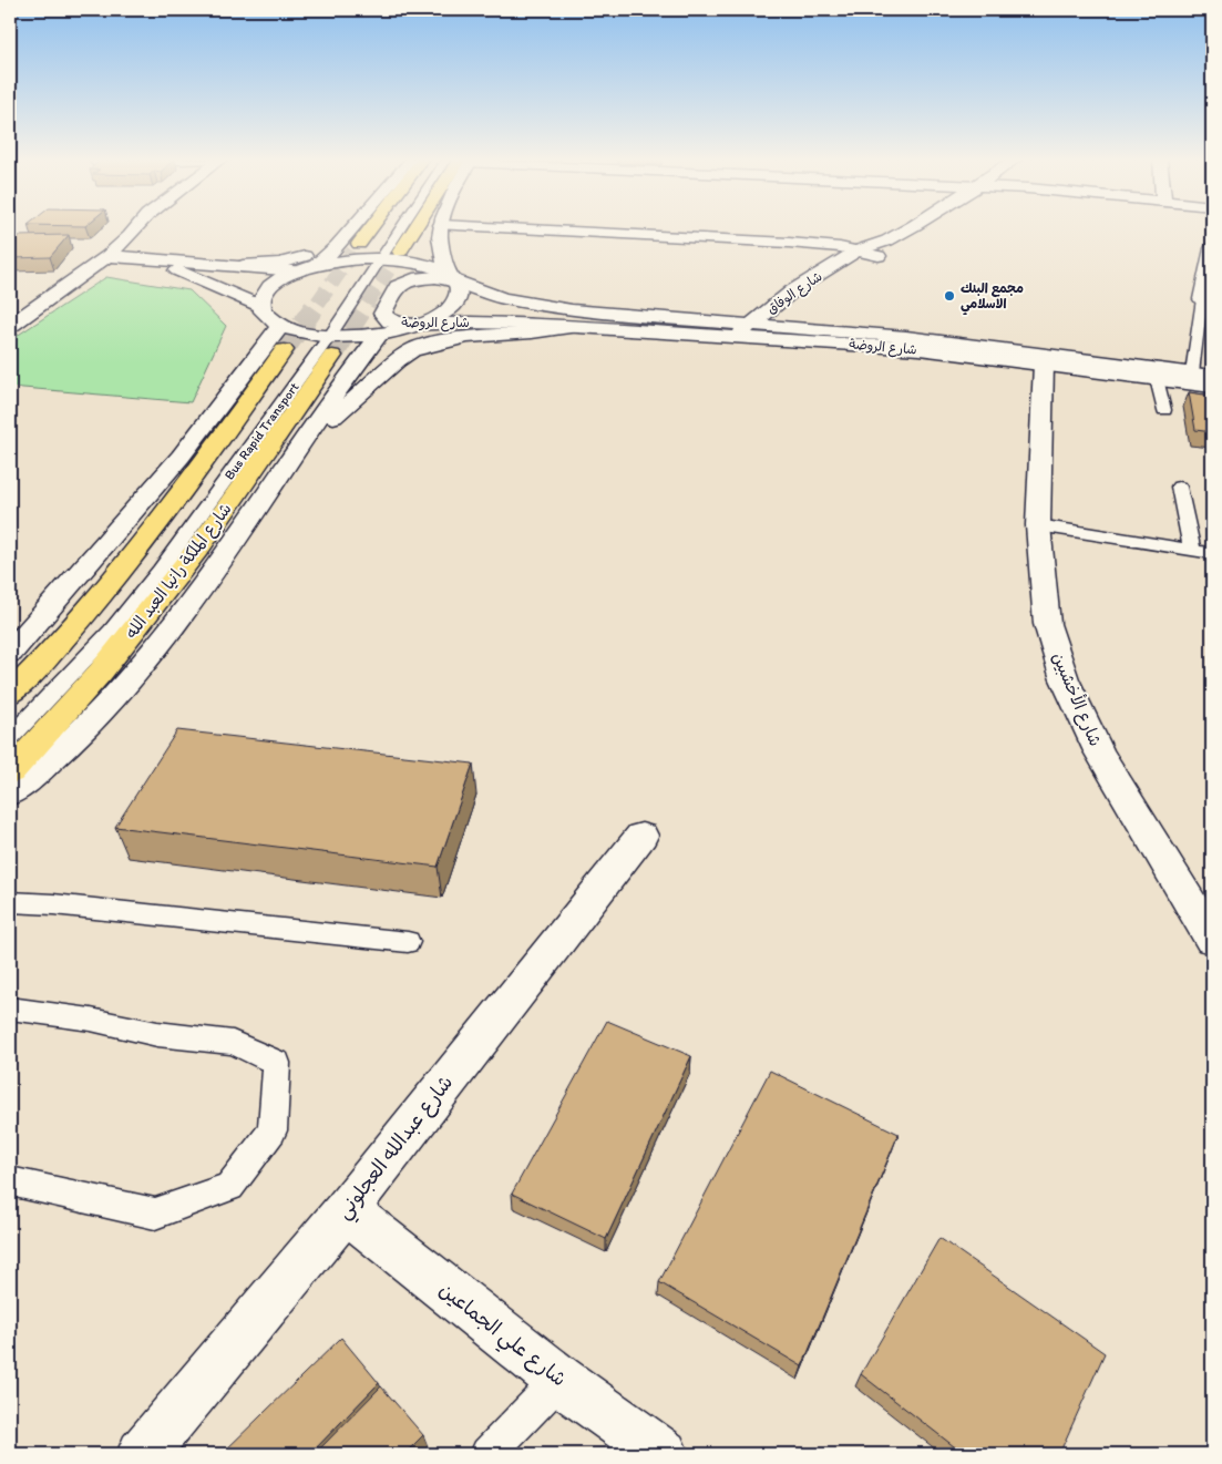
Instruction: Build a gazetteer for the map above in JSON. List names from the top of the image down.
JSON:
{
  "streets": {
    "main road": ["شارع الملكة رانيا العبد الله"],
    "street": [
      "شارع الوفاق",
      "شارع الروضة",
      "شارع الأخشبين",
      "شارع عبدالله العجلوني",
      "شارع علي الجماعين"
    ],
    "lane": ["Bus Rapid Transport"]
  },
  "crossings": [
    ["شارع الوفاق", "شارع الروضة"],
    ["شارع الروضة", "شارع الأخشبين"],
    ["Bus Rapid Transport", "شارع الملكة رانيا العبد الله"],
    ["شارع عبدالله العجلوني", "شارع علي الجماعين"]
  ],
  "places": ["مجمع البنك الاسلامي"]
}
